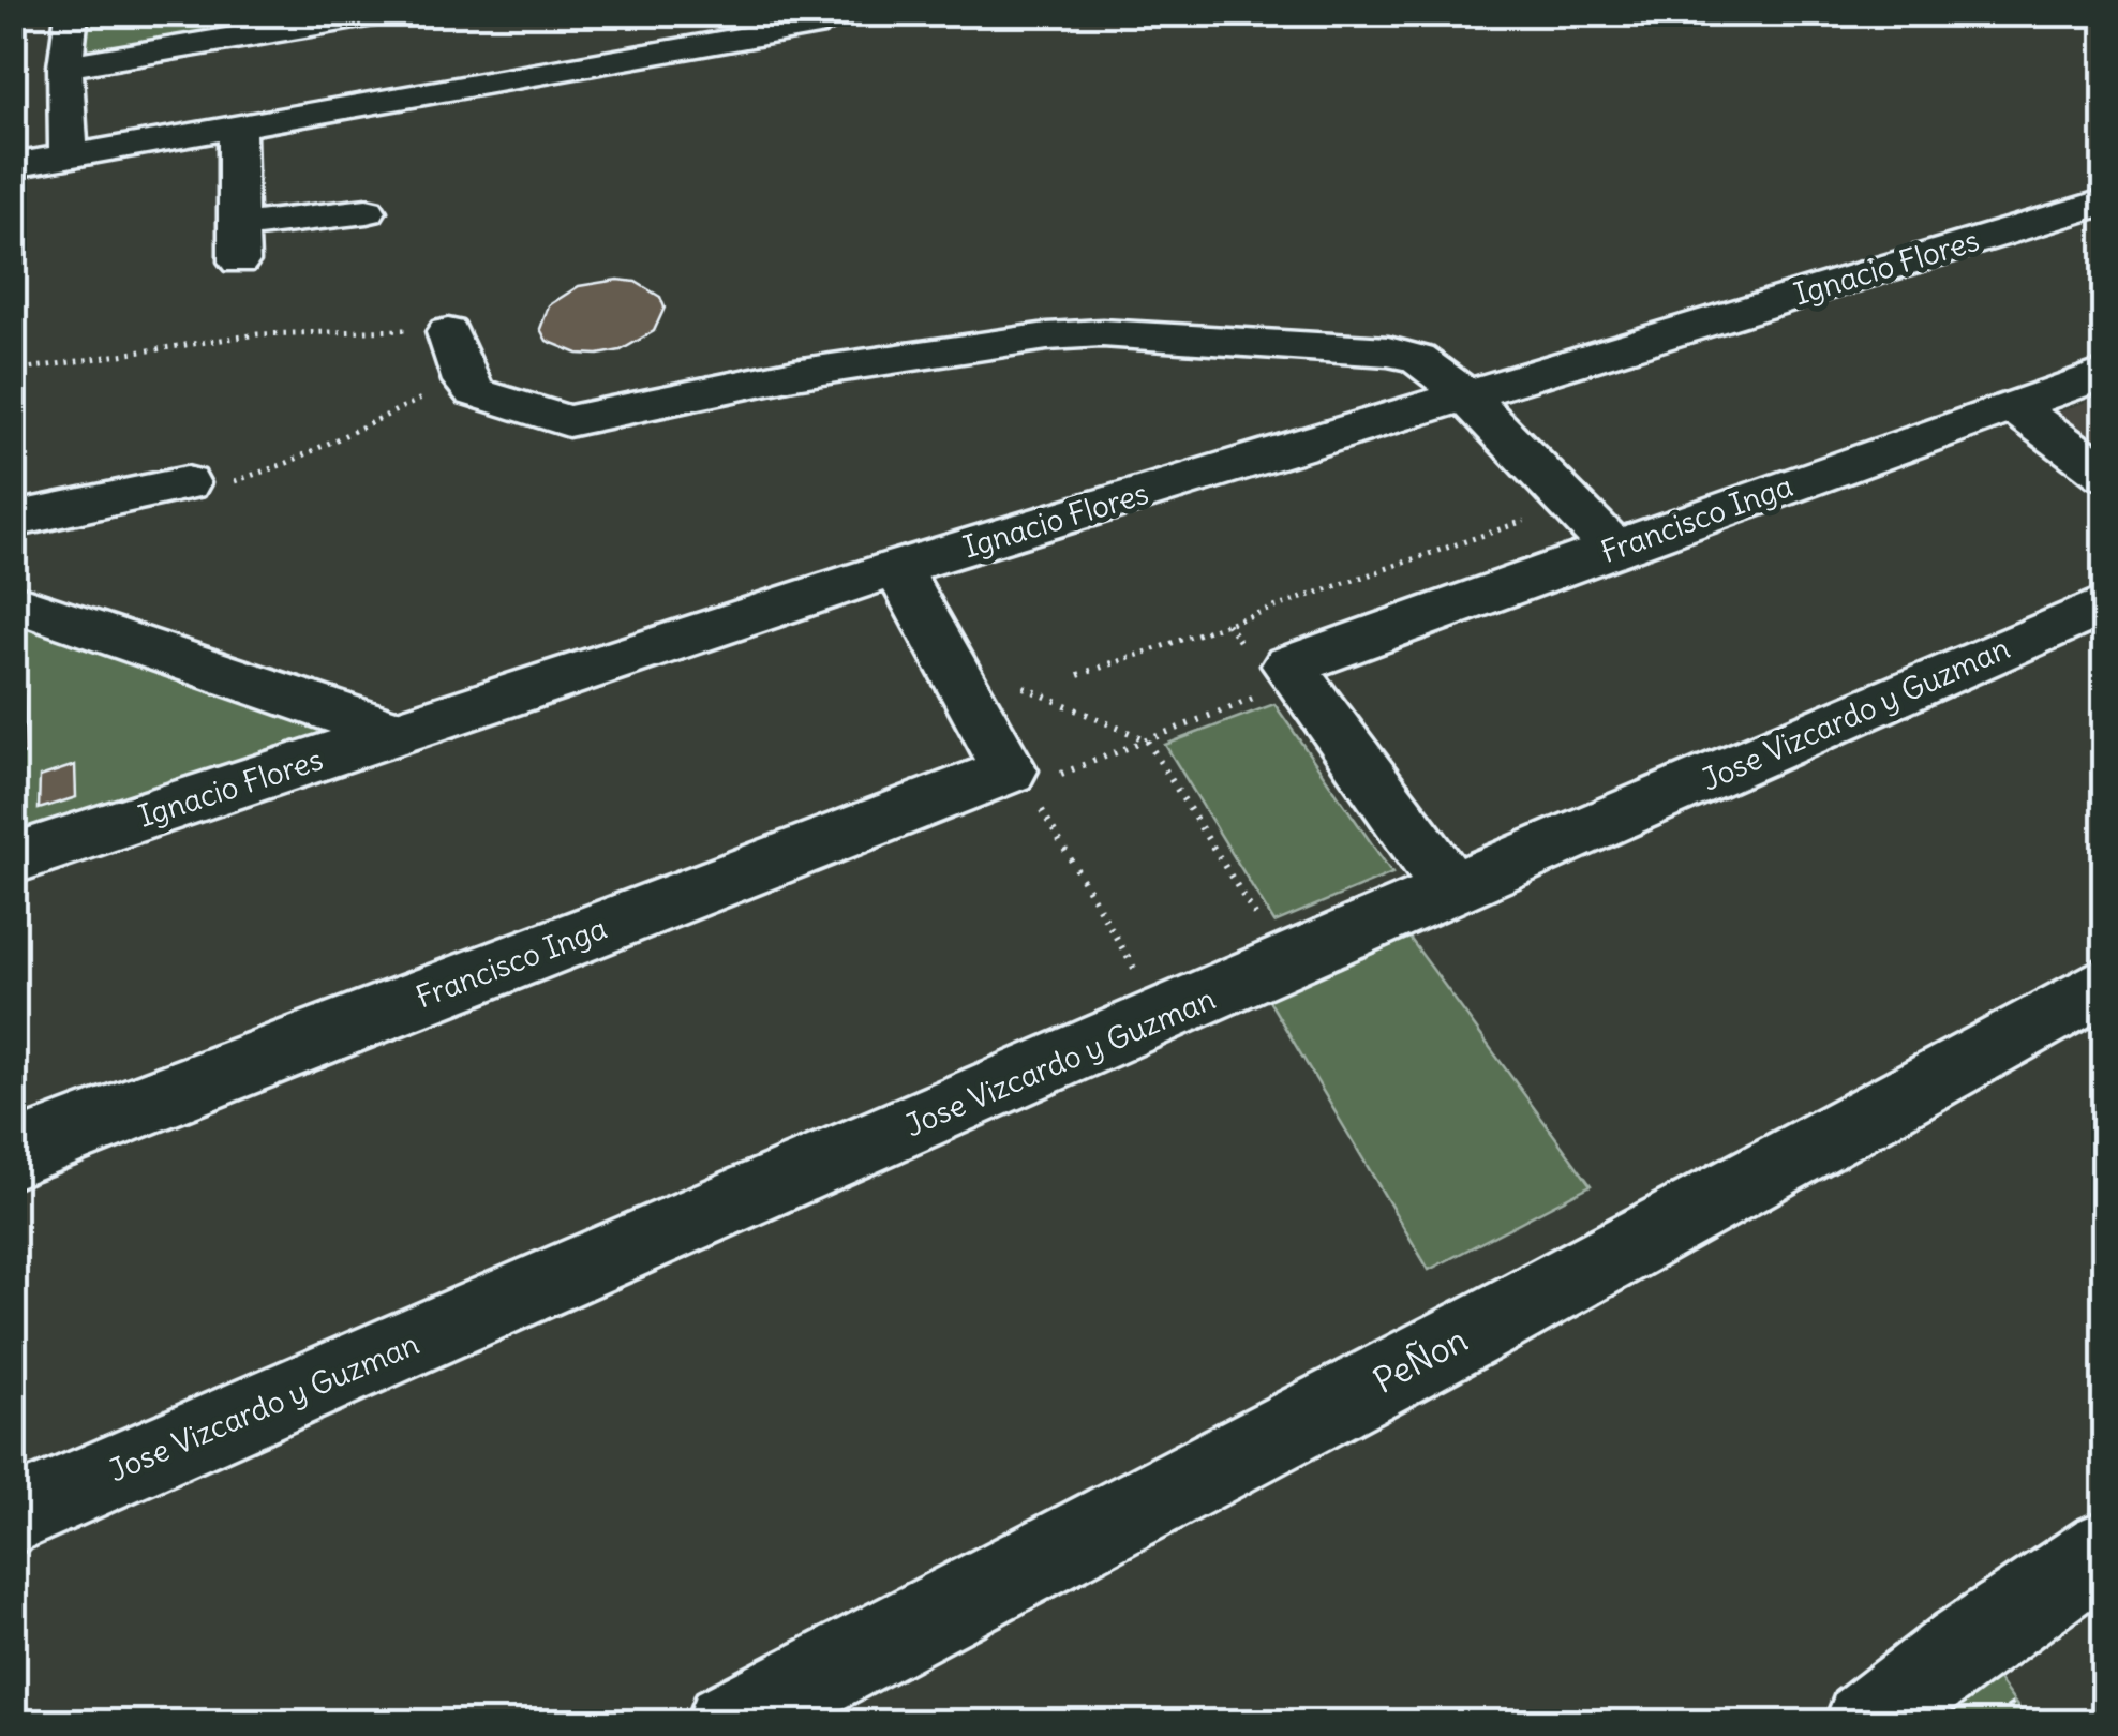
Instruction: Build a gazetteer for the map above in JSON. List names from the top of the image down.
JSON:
{
  "streets": {
    "street": [
      "Ignacio Flores",
      "Francisco Inga",
      "Jose Vizcardo y Guzman",
      "PeÑon"
    ]
  }
}
